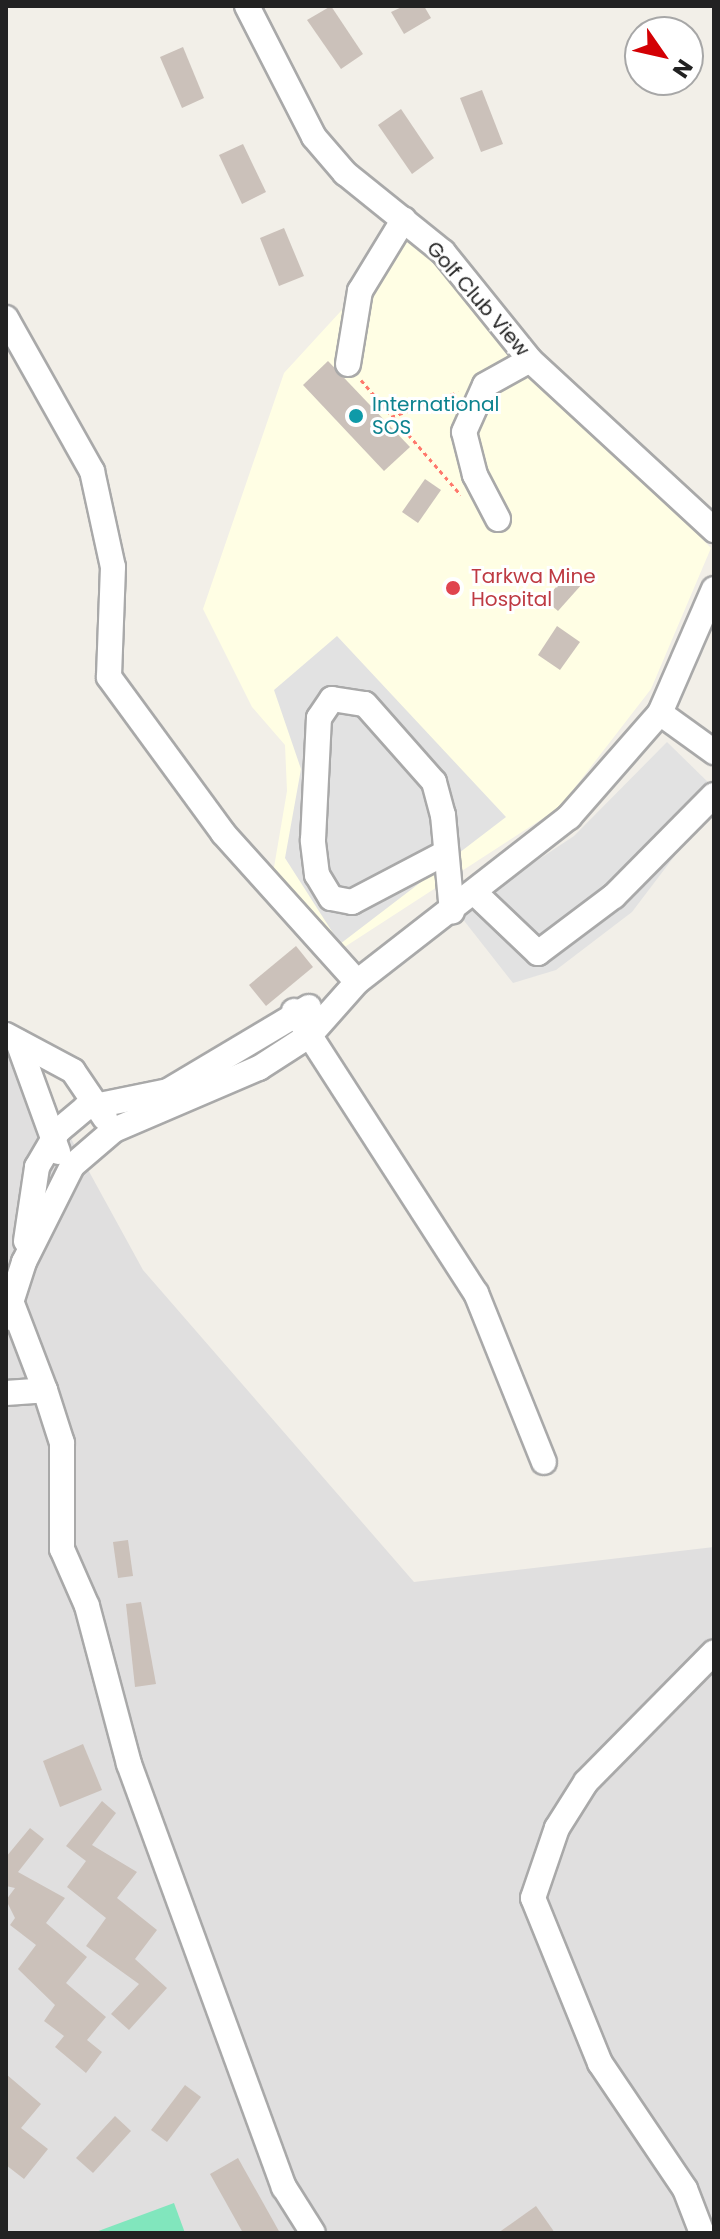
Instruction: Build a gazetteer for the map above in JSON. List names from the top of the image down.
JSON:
{
  "streets": {
    "street": ["Golf Club View"]
  },
  "places": ["International SOS", "Tarkwa Mine Hospital"],
  "north": "bottom right"
}
